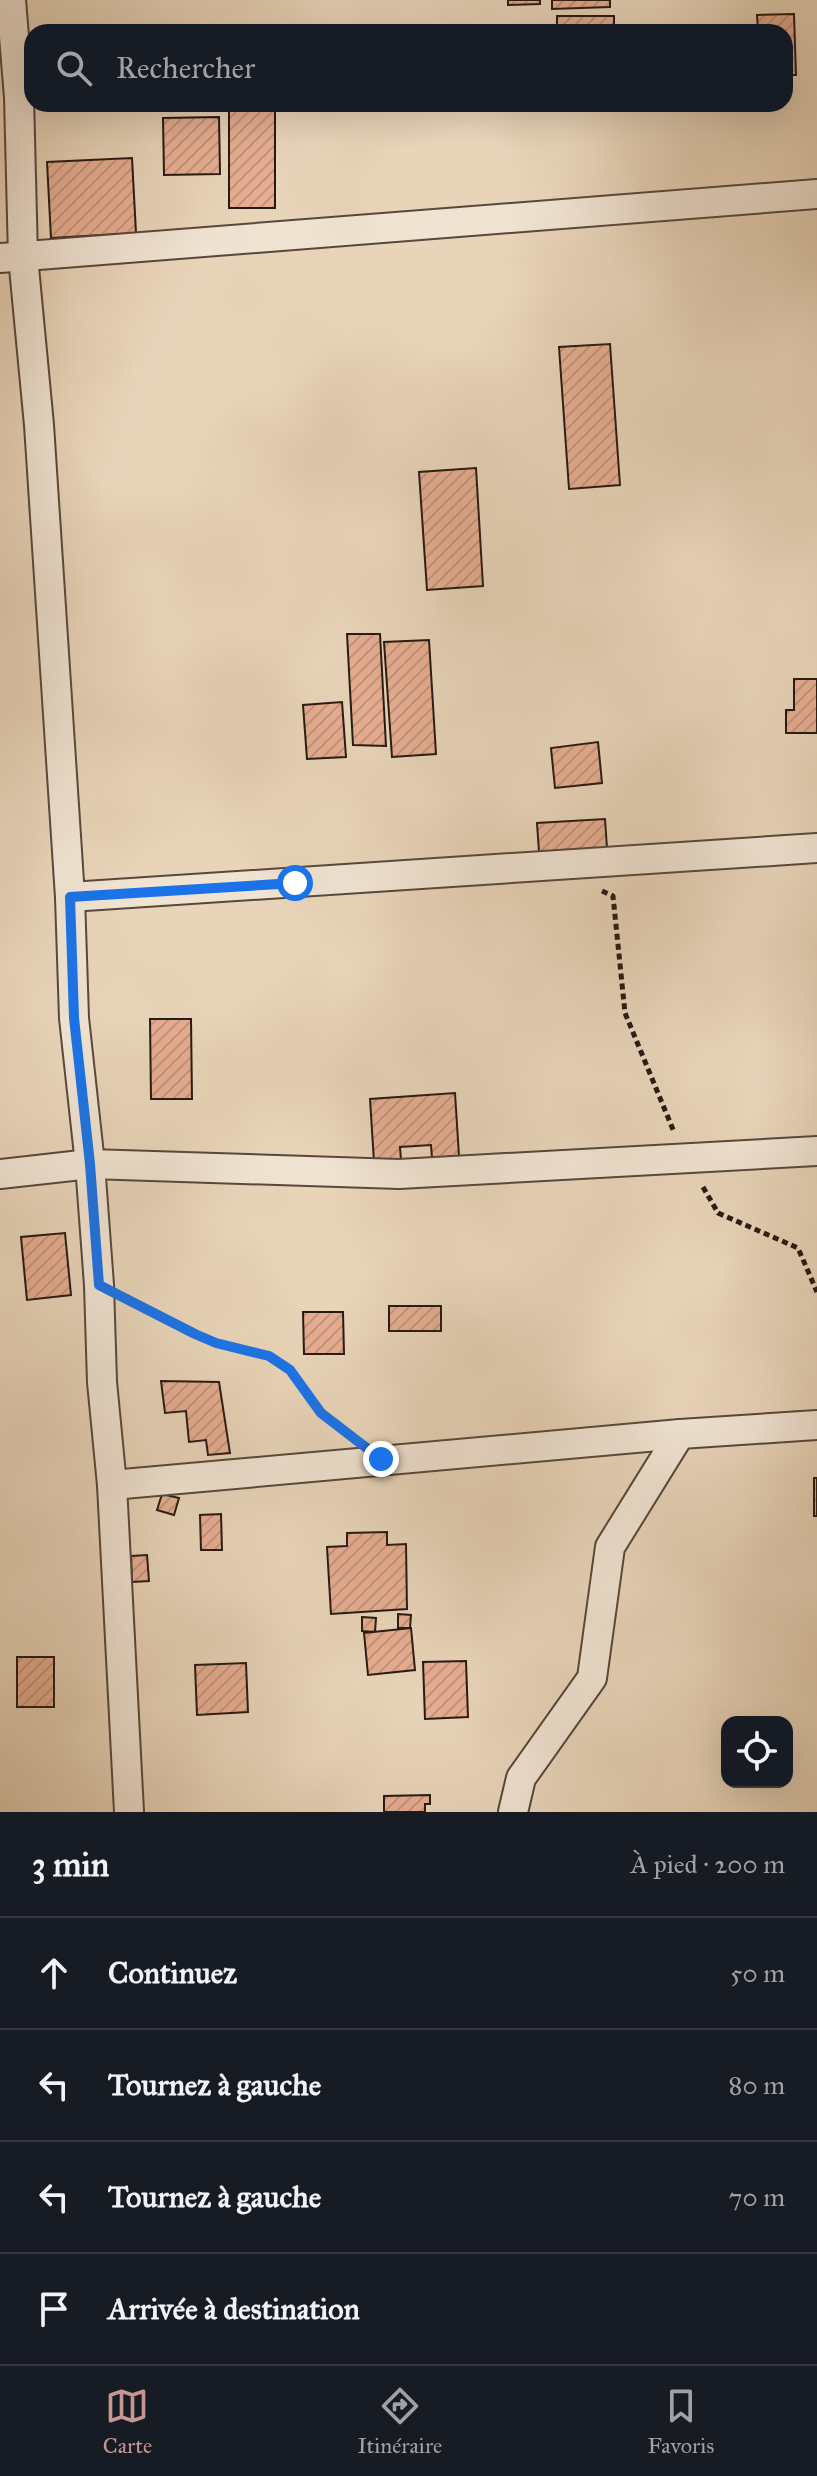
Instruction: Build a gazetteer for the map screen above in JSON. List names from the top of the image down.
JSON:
{
  "page": {
    "search": "Rechercher",
    "heading": ["3 min", "À pied · 200 m"],
    "list": [
      ["Continuez", "50 m"],
      ["Tournez à gauche", "80 m"],
      ["Tournez à gauche", "70 m"],
      "Arrivée à destination"
    ],
    "nav": ["Carte", "Itinéraire", "Favoris"]
  }
}
